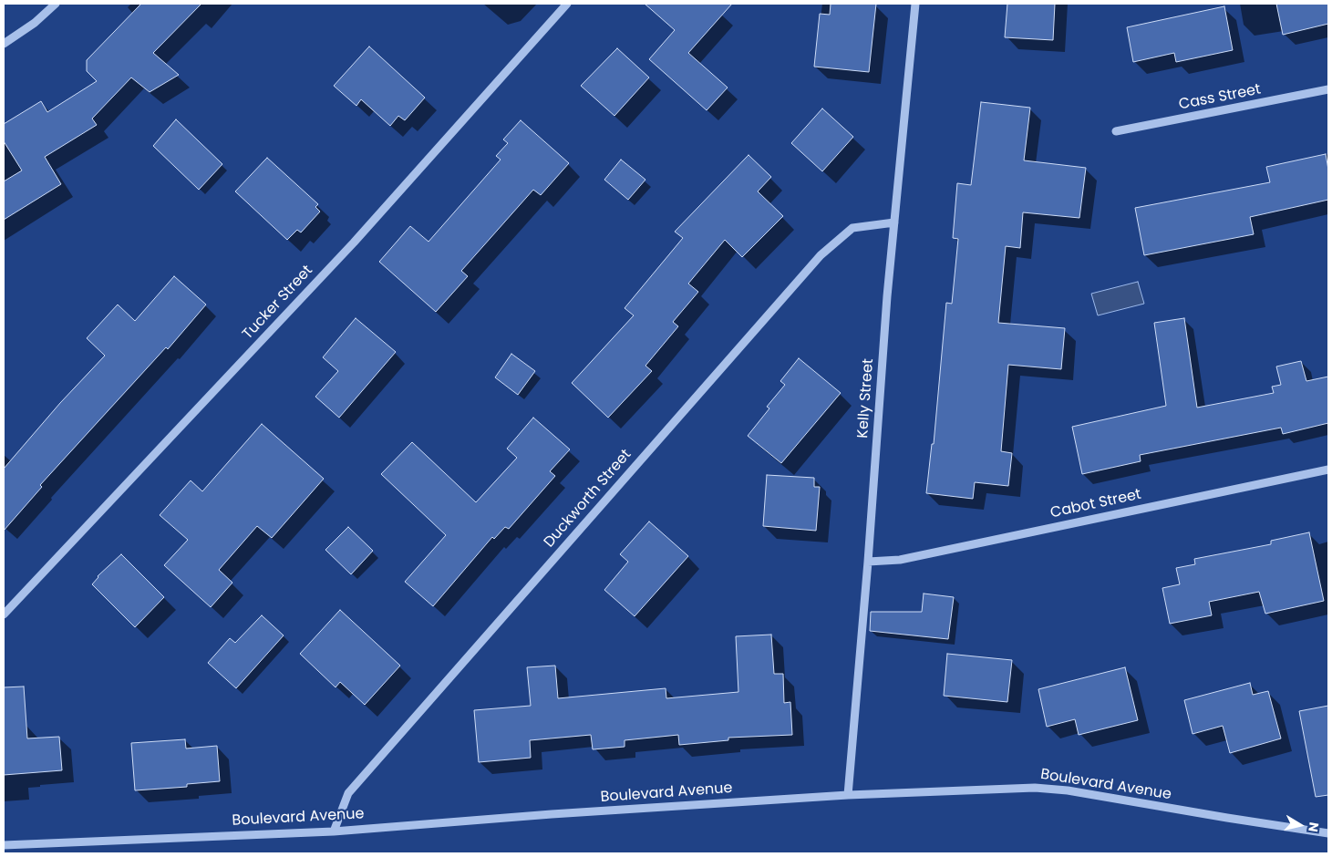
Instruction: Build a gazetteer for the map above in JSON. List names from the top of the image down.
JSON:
{
  "streets": {
    "street": [
      "Cass Street",
      "Tucker Street",
      "Kelly Street",
      "Duckworth Street",
      "Cabot Street",
      "Boulevard Avenue"
    ]
  },
  "crossings": [
    ["Kelly Street", "Duckworth Street"],
    ["Kelly Street", "Cabot Street"],
    ["Kelly Street", "Boulevard Avenue"],
    ["Duckworth Street", "Boulevard Avenue"]
  ],
  "north": "right"
}
